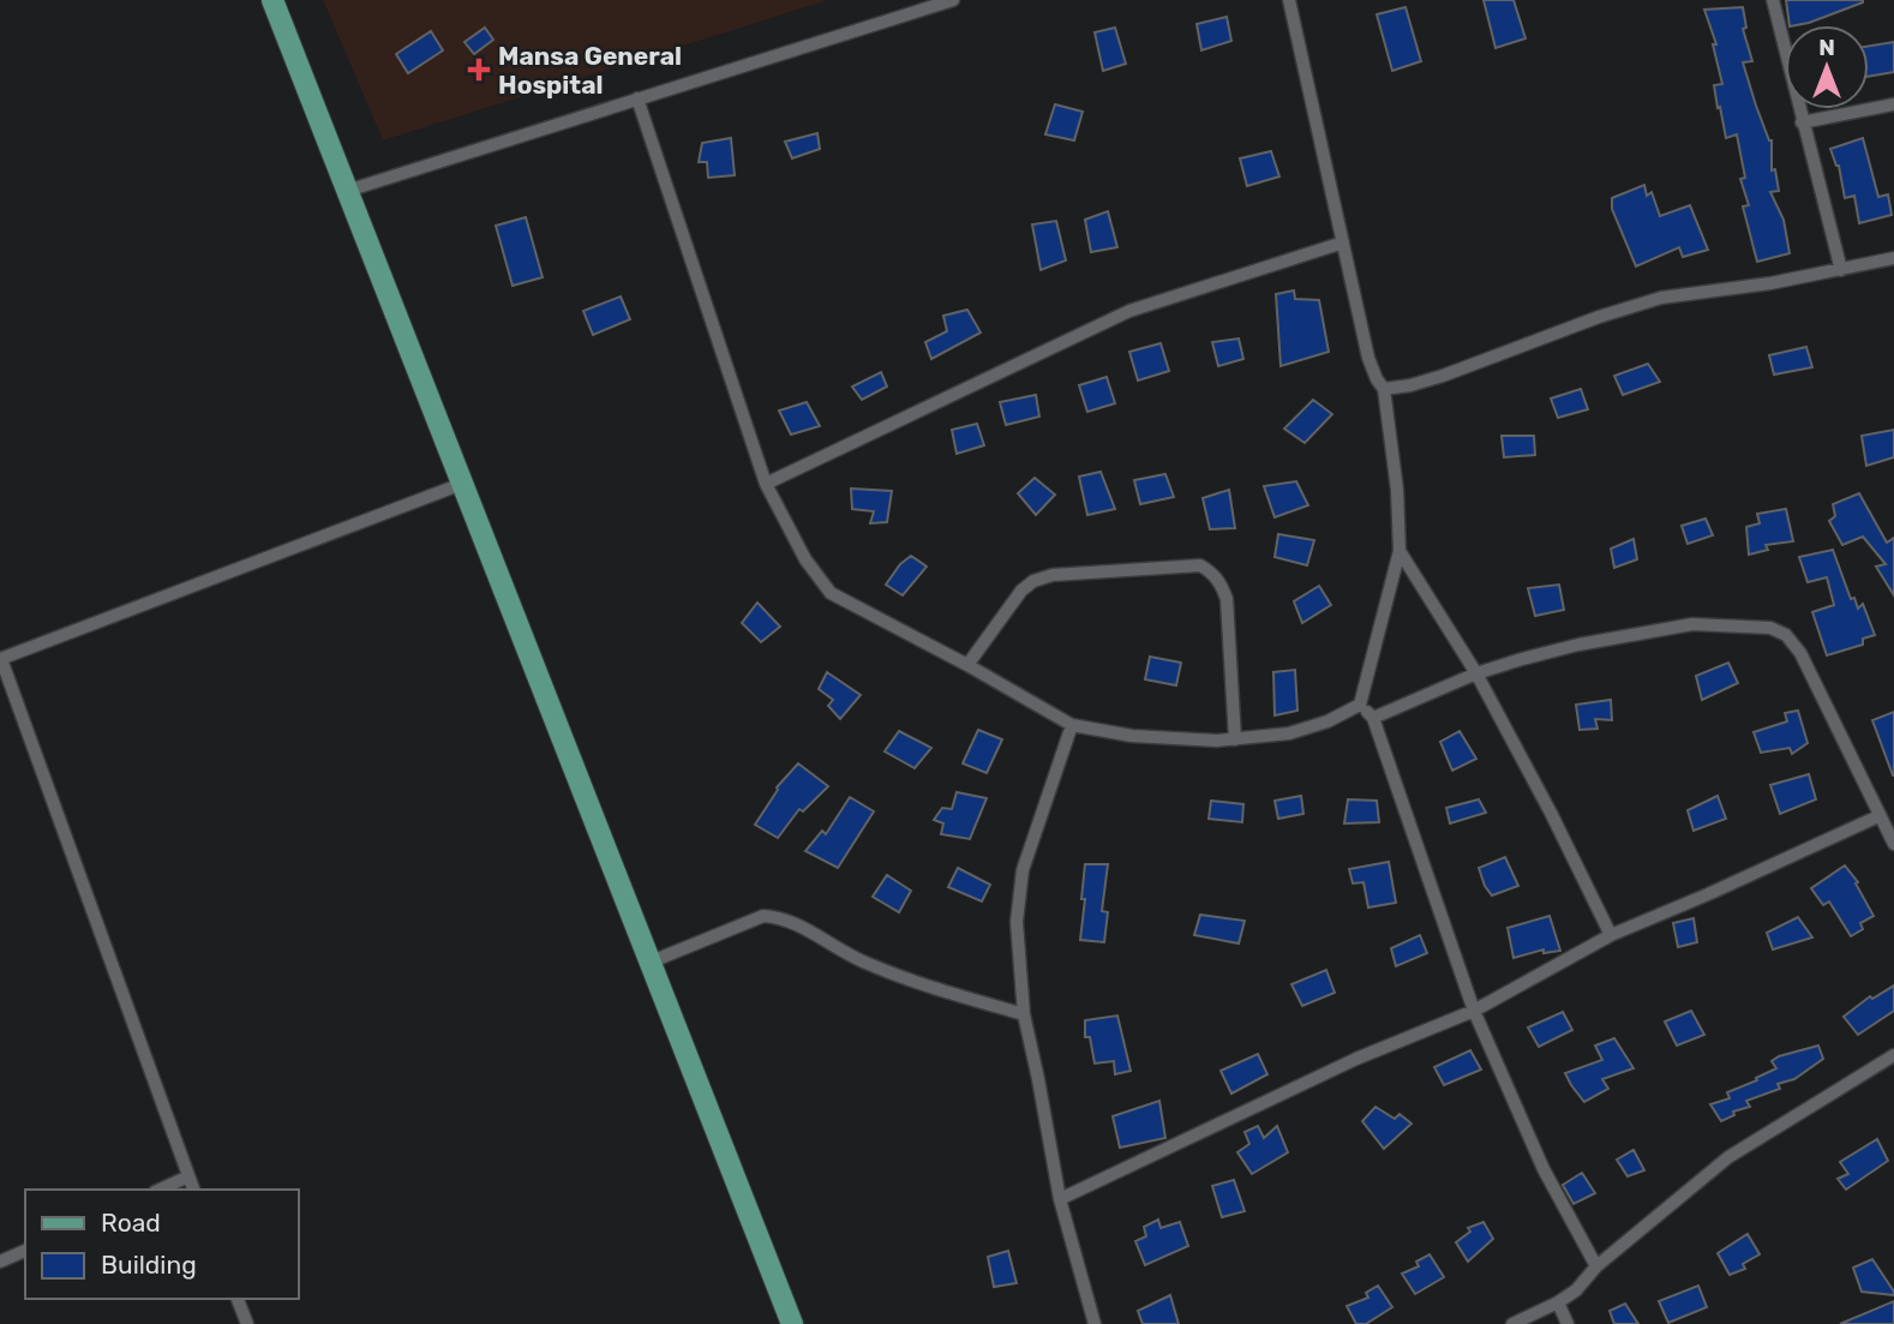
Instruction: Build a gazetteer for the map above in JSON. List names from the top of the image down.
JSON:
{
  "places": {
    "health": ["Mansa General Hospital"]
  },
  "legend": ["Road", "Building"],
  "north": "top"
}
